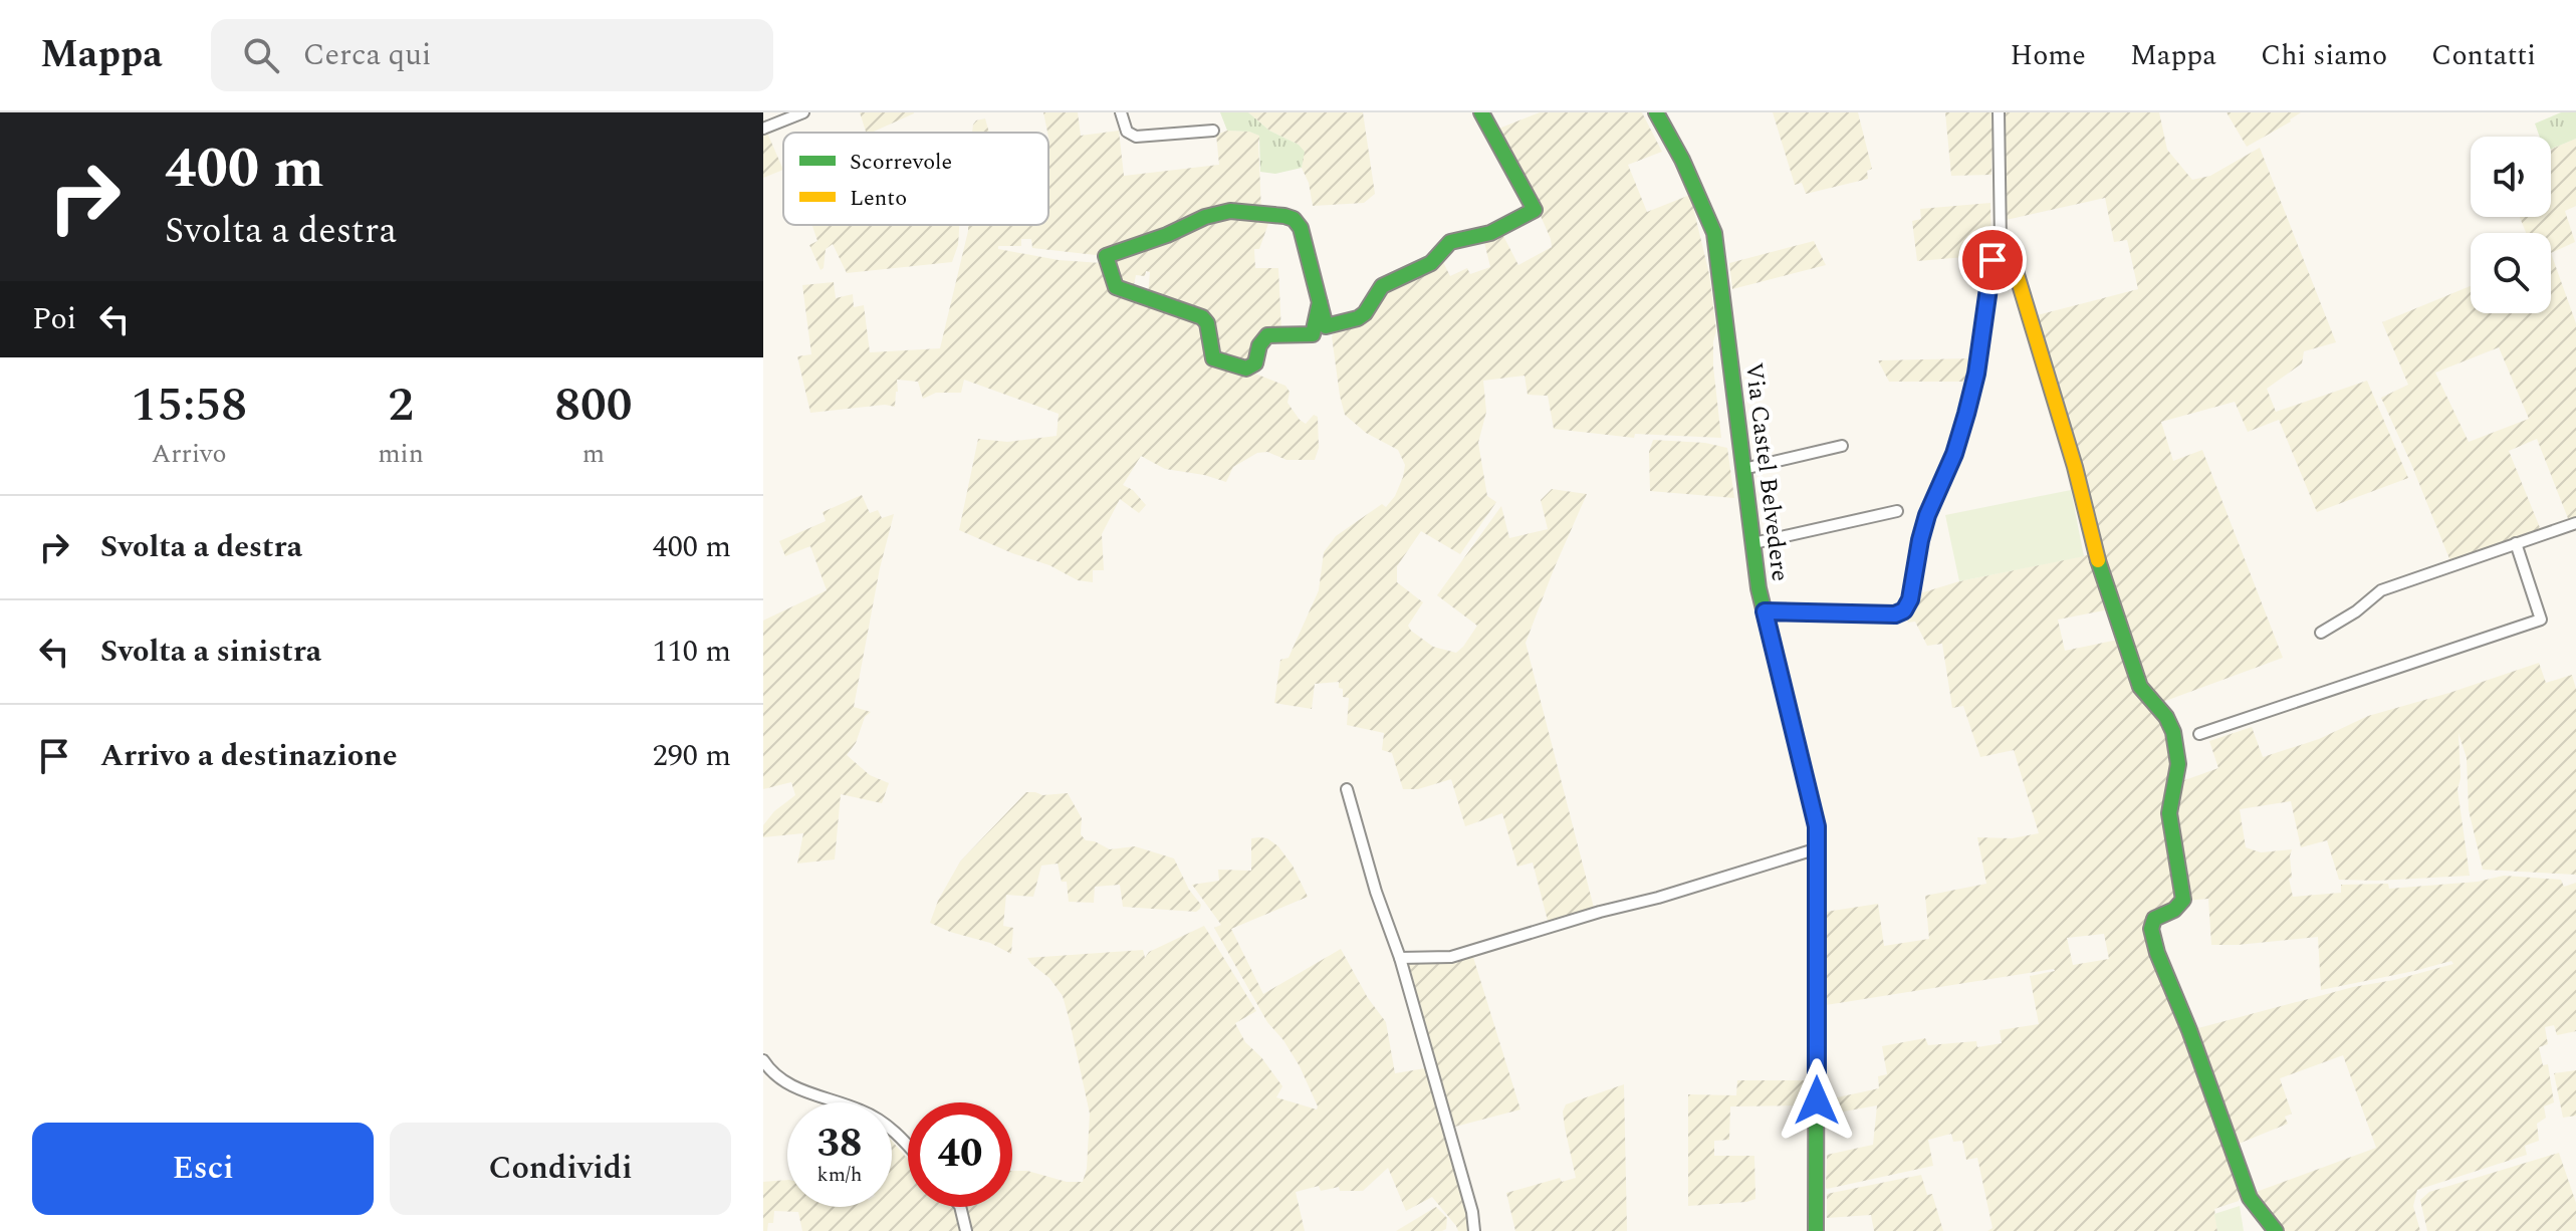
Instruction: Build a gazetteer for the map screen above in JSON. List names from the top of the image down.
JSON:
{
  "streets": {
    "street": ["Via Castel Belvedere"]
  },
  "legend": ["Scorrevole", "Lento"],
  "page": {
    "header": "Mappa",
    "search": "Cerca qui",
    "nav": [
      "Home",
      "Mappa",
      "Chi siamo",
      "Contatti"
    ],
    "turn": ["400 m", "Svolta a destra"],
    "then": "Poi",
    "eta": [
      "15:58",
      "Arrivo",
      "2",
      "min",
      "800",
      "m"
    ],
    "list": [
      {
        "name": "Svolta a destra",
        "value": "400 m"
      },
      {
        "name": "Svolta a sinistra",
        "value": "110 m"
      },
      {
        "name": "Arrivo a destinazione",
        "value": "290 m"
      }
    ],
    "speed": "38 km/h",
    "limit": "40",
    "buttons": ["Esci", "Condividi"]
  }
}
